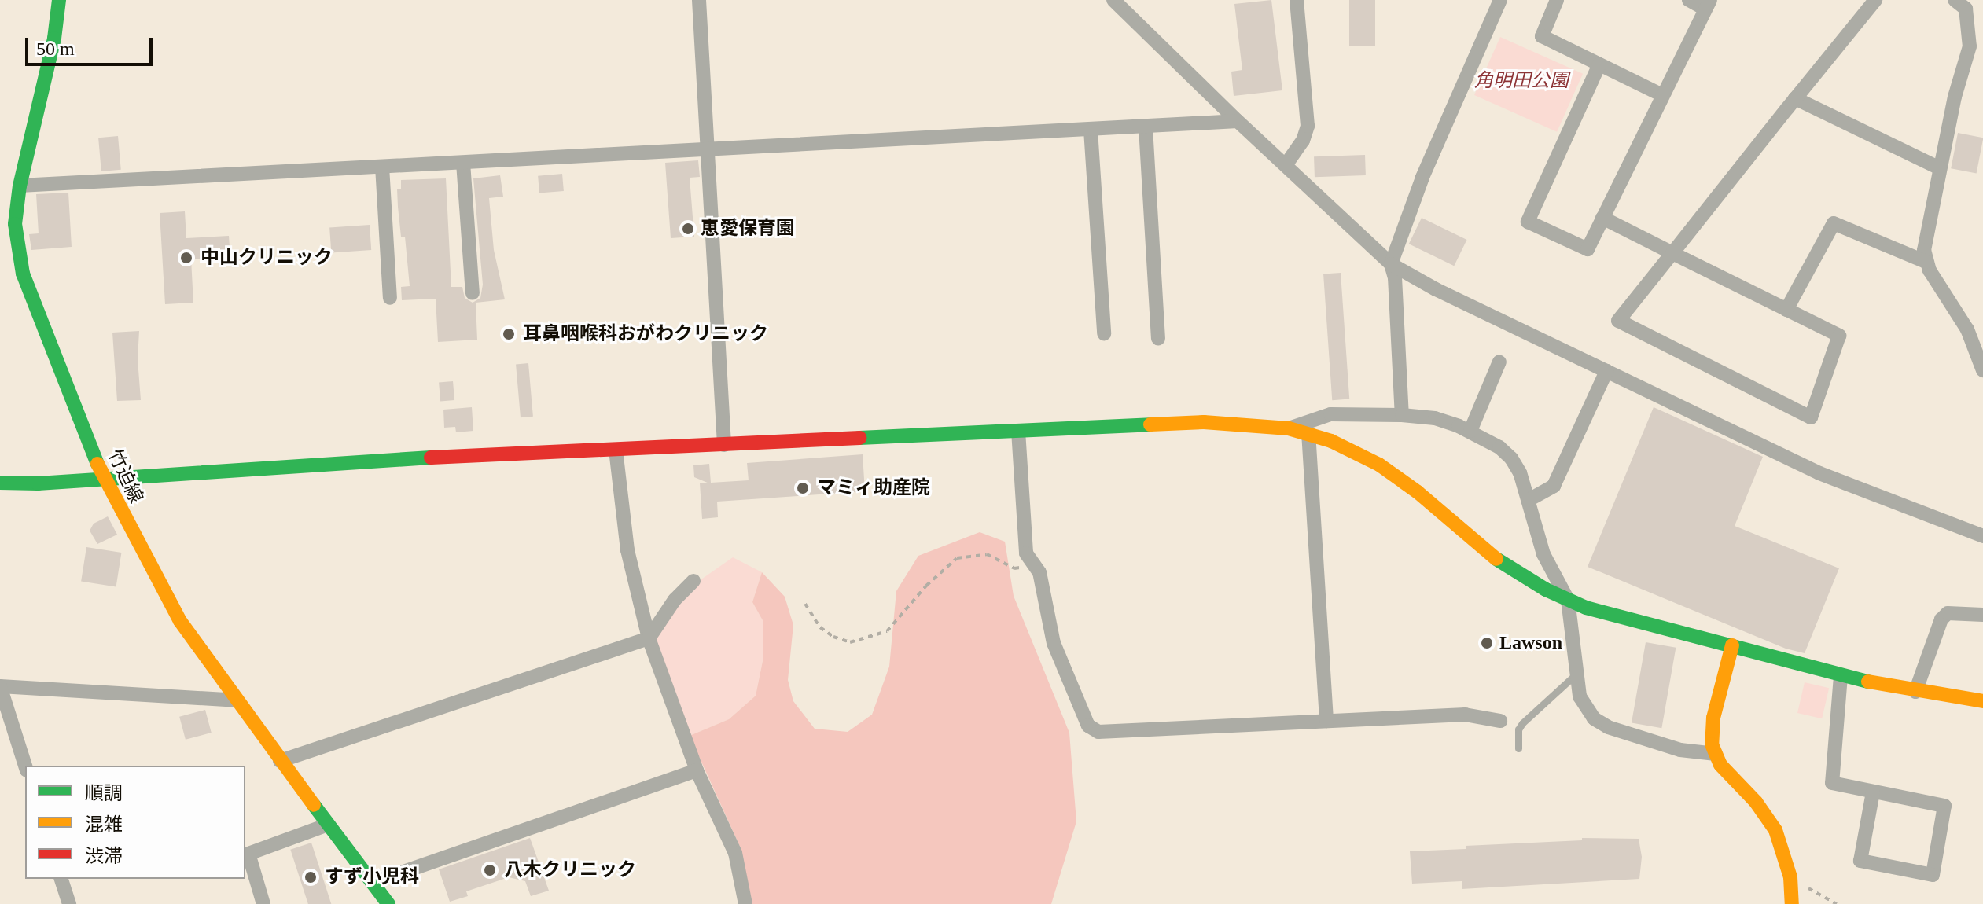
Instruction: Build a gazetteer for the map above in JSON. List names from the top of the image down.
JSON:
{
  "streets": {
    "street": ["竹迫線"]
  },
  "parks": ["角明田公園"],
  "places": [
    "恵愛保育園",
    "中山クリニック",
    "耳鼻咽喉科おがわクリニック",
    "マミィ助産院",
    "Lawson",
    "八木クリニック",
    "すず小児科"
  ],
  "legend": ["順調", "混雑", "渋滞"],
  "scale_bar": "50 m"
}
